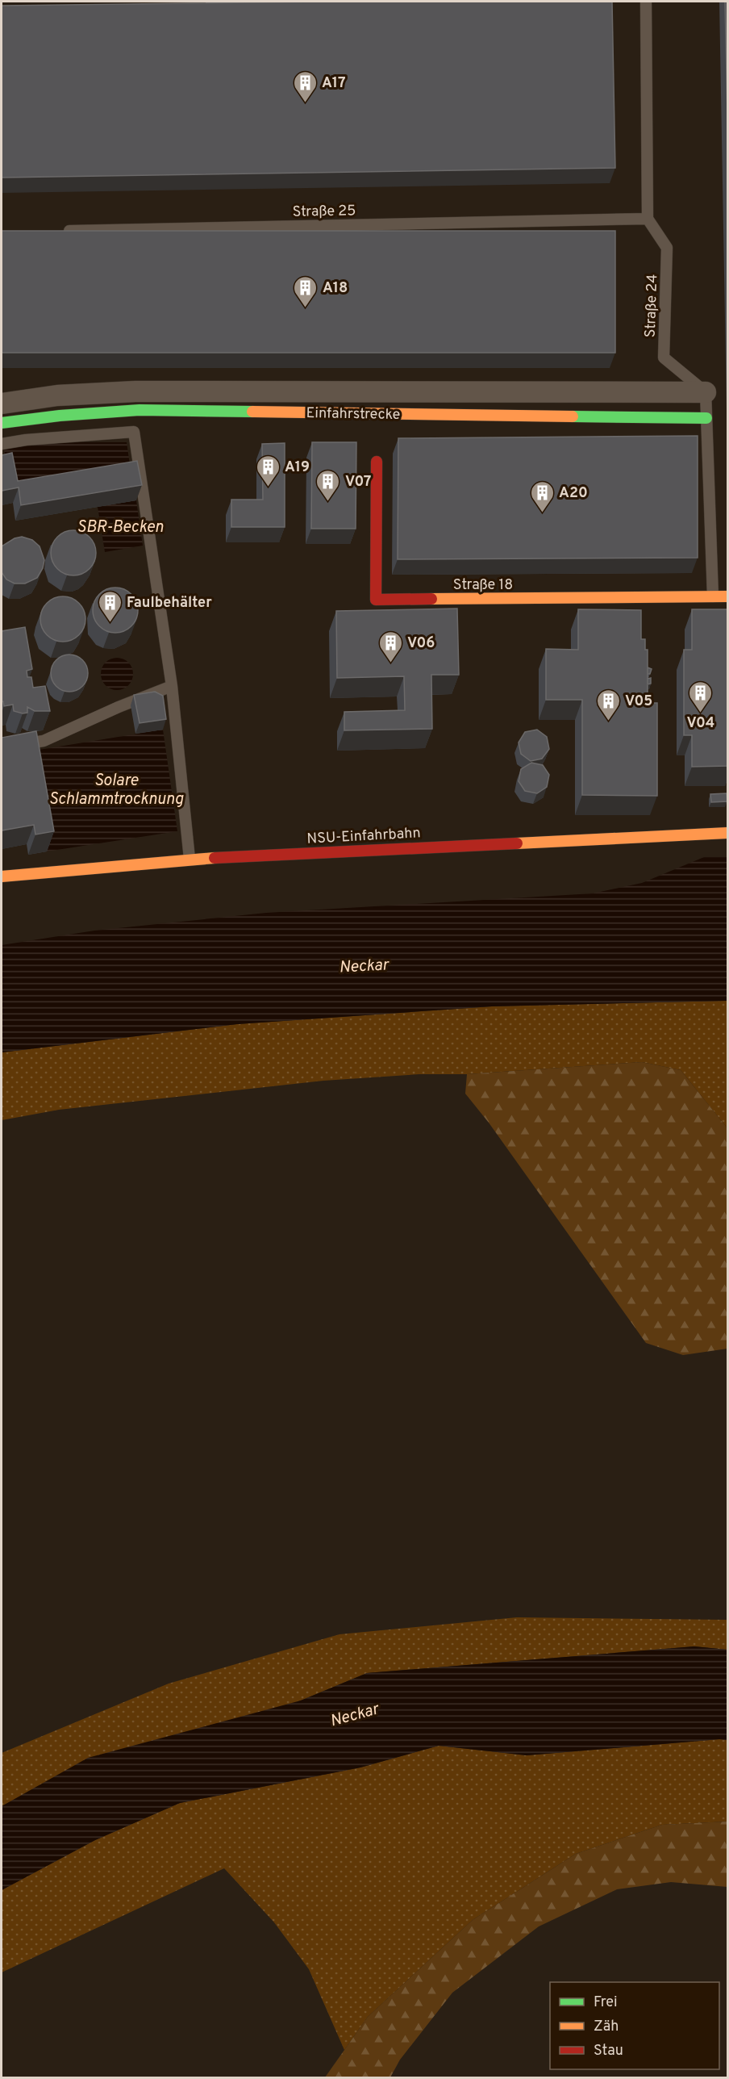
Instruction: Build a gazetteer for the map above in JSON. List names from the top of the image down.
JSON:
{
  "streets": {
    "street": ["Einfahrstrecke", "Straße 18", "NSU-Einfahrbahn"],
    "lane": ["Straße 25", "Straße 24"]
  },
  "crossings": [
    ["Straße 25", "Straße 24"],
    ["Straße 24", "Einfahrstrecke"]
  ],
  "water": ["SBR-Becken", "Solare Schlammtrocknung", "Neckar"],
  "places": {
    "building": [
      "A17",
      "A18",
      "A19",
      "V07",
      "A20",
      "Faulbehälter",
      "V06",
      "V04",
      "V05"
    ]
  },
  "legend": ["Frei", "Zäh", "Stau"]
}
